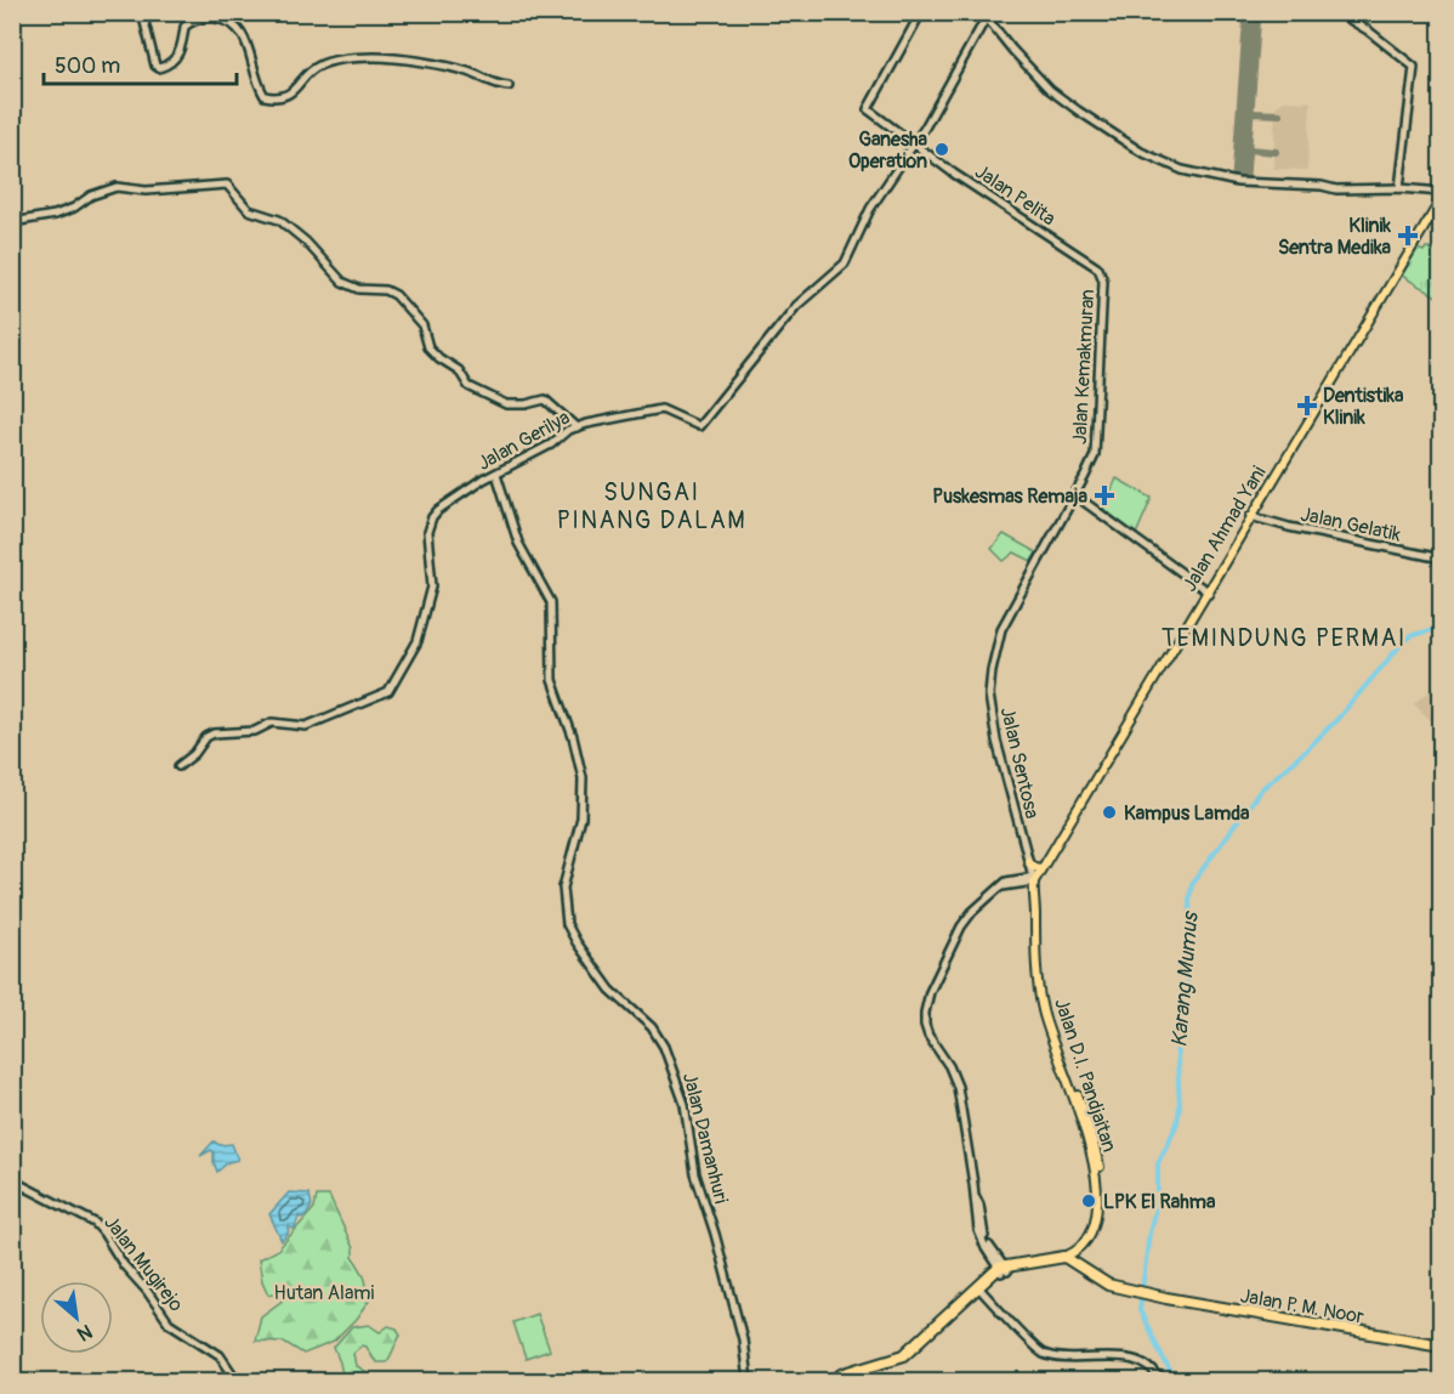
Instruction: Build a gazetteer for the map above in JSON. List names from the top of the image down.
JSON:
{
  "streets": {
    "highway": ["Jalan P. M. Noor"],
    "main road": ["Jalan Ahmad Yani", "Jalan D.I. Pandjaitan"],
    "street": [
      "Jalan Pelita",
      "Jalan Kemakmuran",
      "Jalan Gerilya",
      "Jalan Gelatik",
      "Jalan Sentosa",
      "Jalan Damanhuri",
      "Jalan Mugirejo"
    ]
  },
  "crossings": [
    ["Jalan Pelita", "Jalan Kemakmuran"],
    ["Jalan Pelita", "Jalan Gerilya"],
    ["Jalan Kemakmuran", "Jalan Sentosa"],
    ["Jalan Gerilya", "Jalan Damanhuri"],
    ["Jalan Gelatik", "Jalan Ahmad Yani"],
    ["Jalan Ahmad Yani", "Jalan D.I. Pandjaitan"],
    ["Jalan D.I. Pandjaitan", "Jalan P. M. Noor"]
  ],
  "districts": ["SUNGAI PINANG DALAM", "TEMINDUNG PERMAI"],
  "water": ["Karang Mumus"],
  "parks": ["Hutan Alami"],
  "places": {
    "other": ["Ganesha Operation", "Kampus Lamda", "LPK El Rahma"],
    "health": ["Klinik Sentra Medika", "Dentistika Klinik", "Puskesmas Remaja"]
  },
  "scale_bar": "500 m",
  "north": "bottom right"
}
